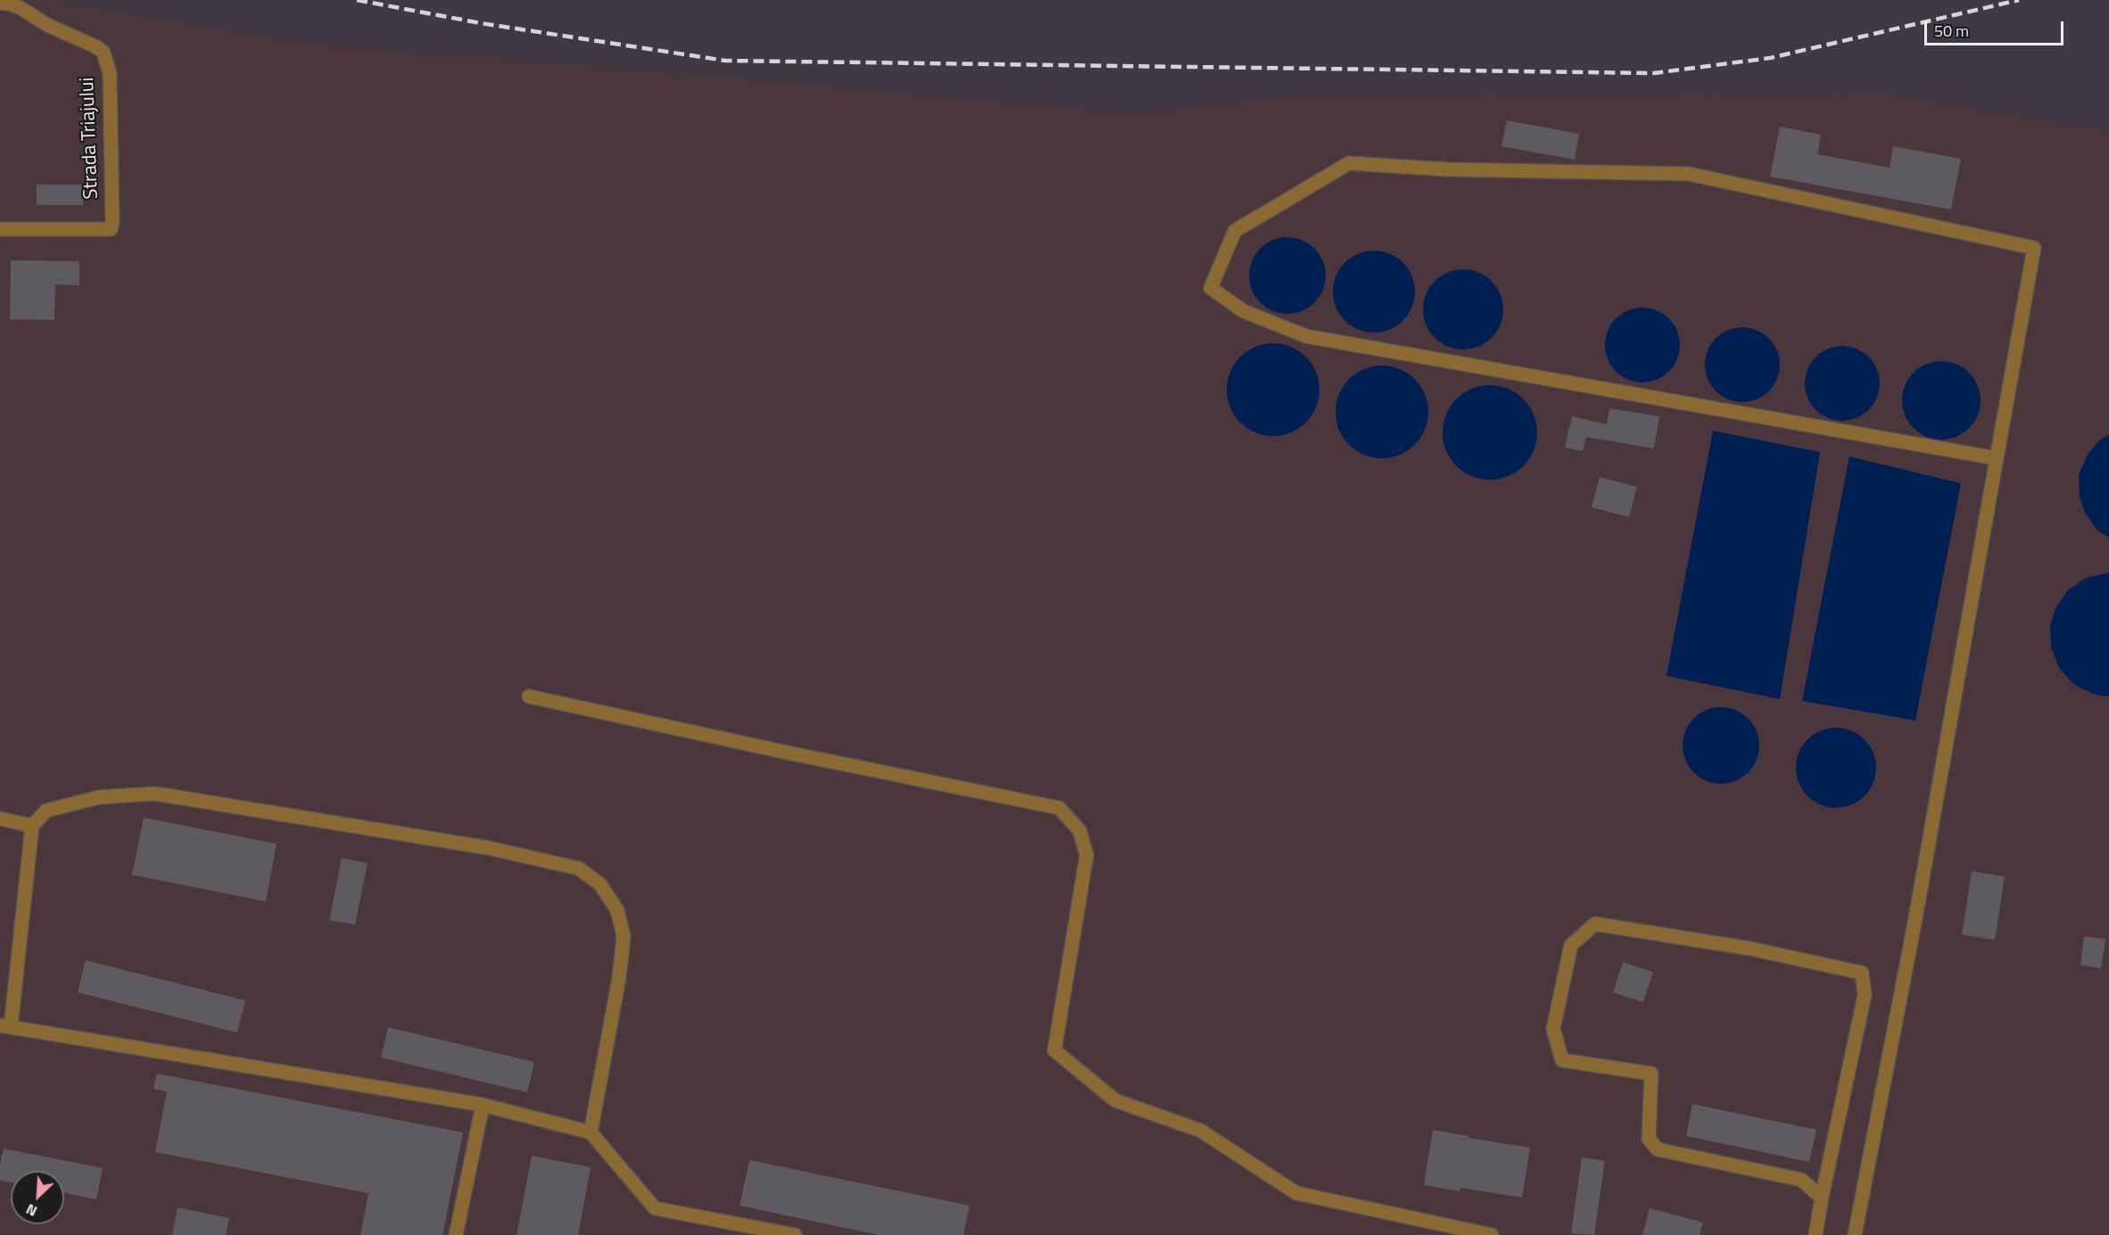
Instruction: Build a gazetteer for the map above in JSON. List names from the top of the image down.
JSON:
{
  "streets": {
    "street": ["Strada Triajului"]
  },
  "scale_bar": "50 m",
  "north": "bottom left"
}
